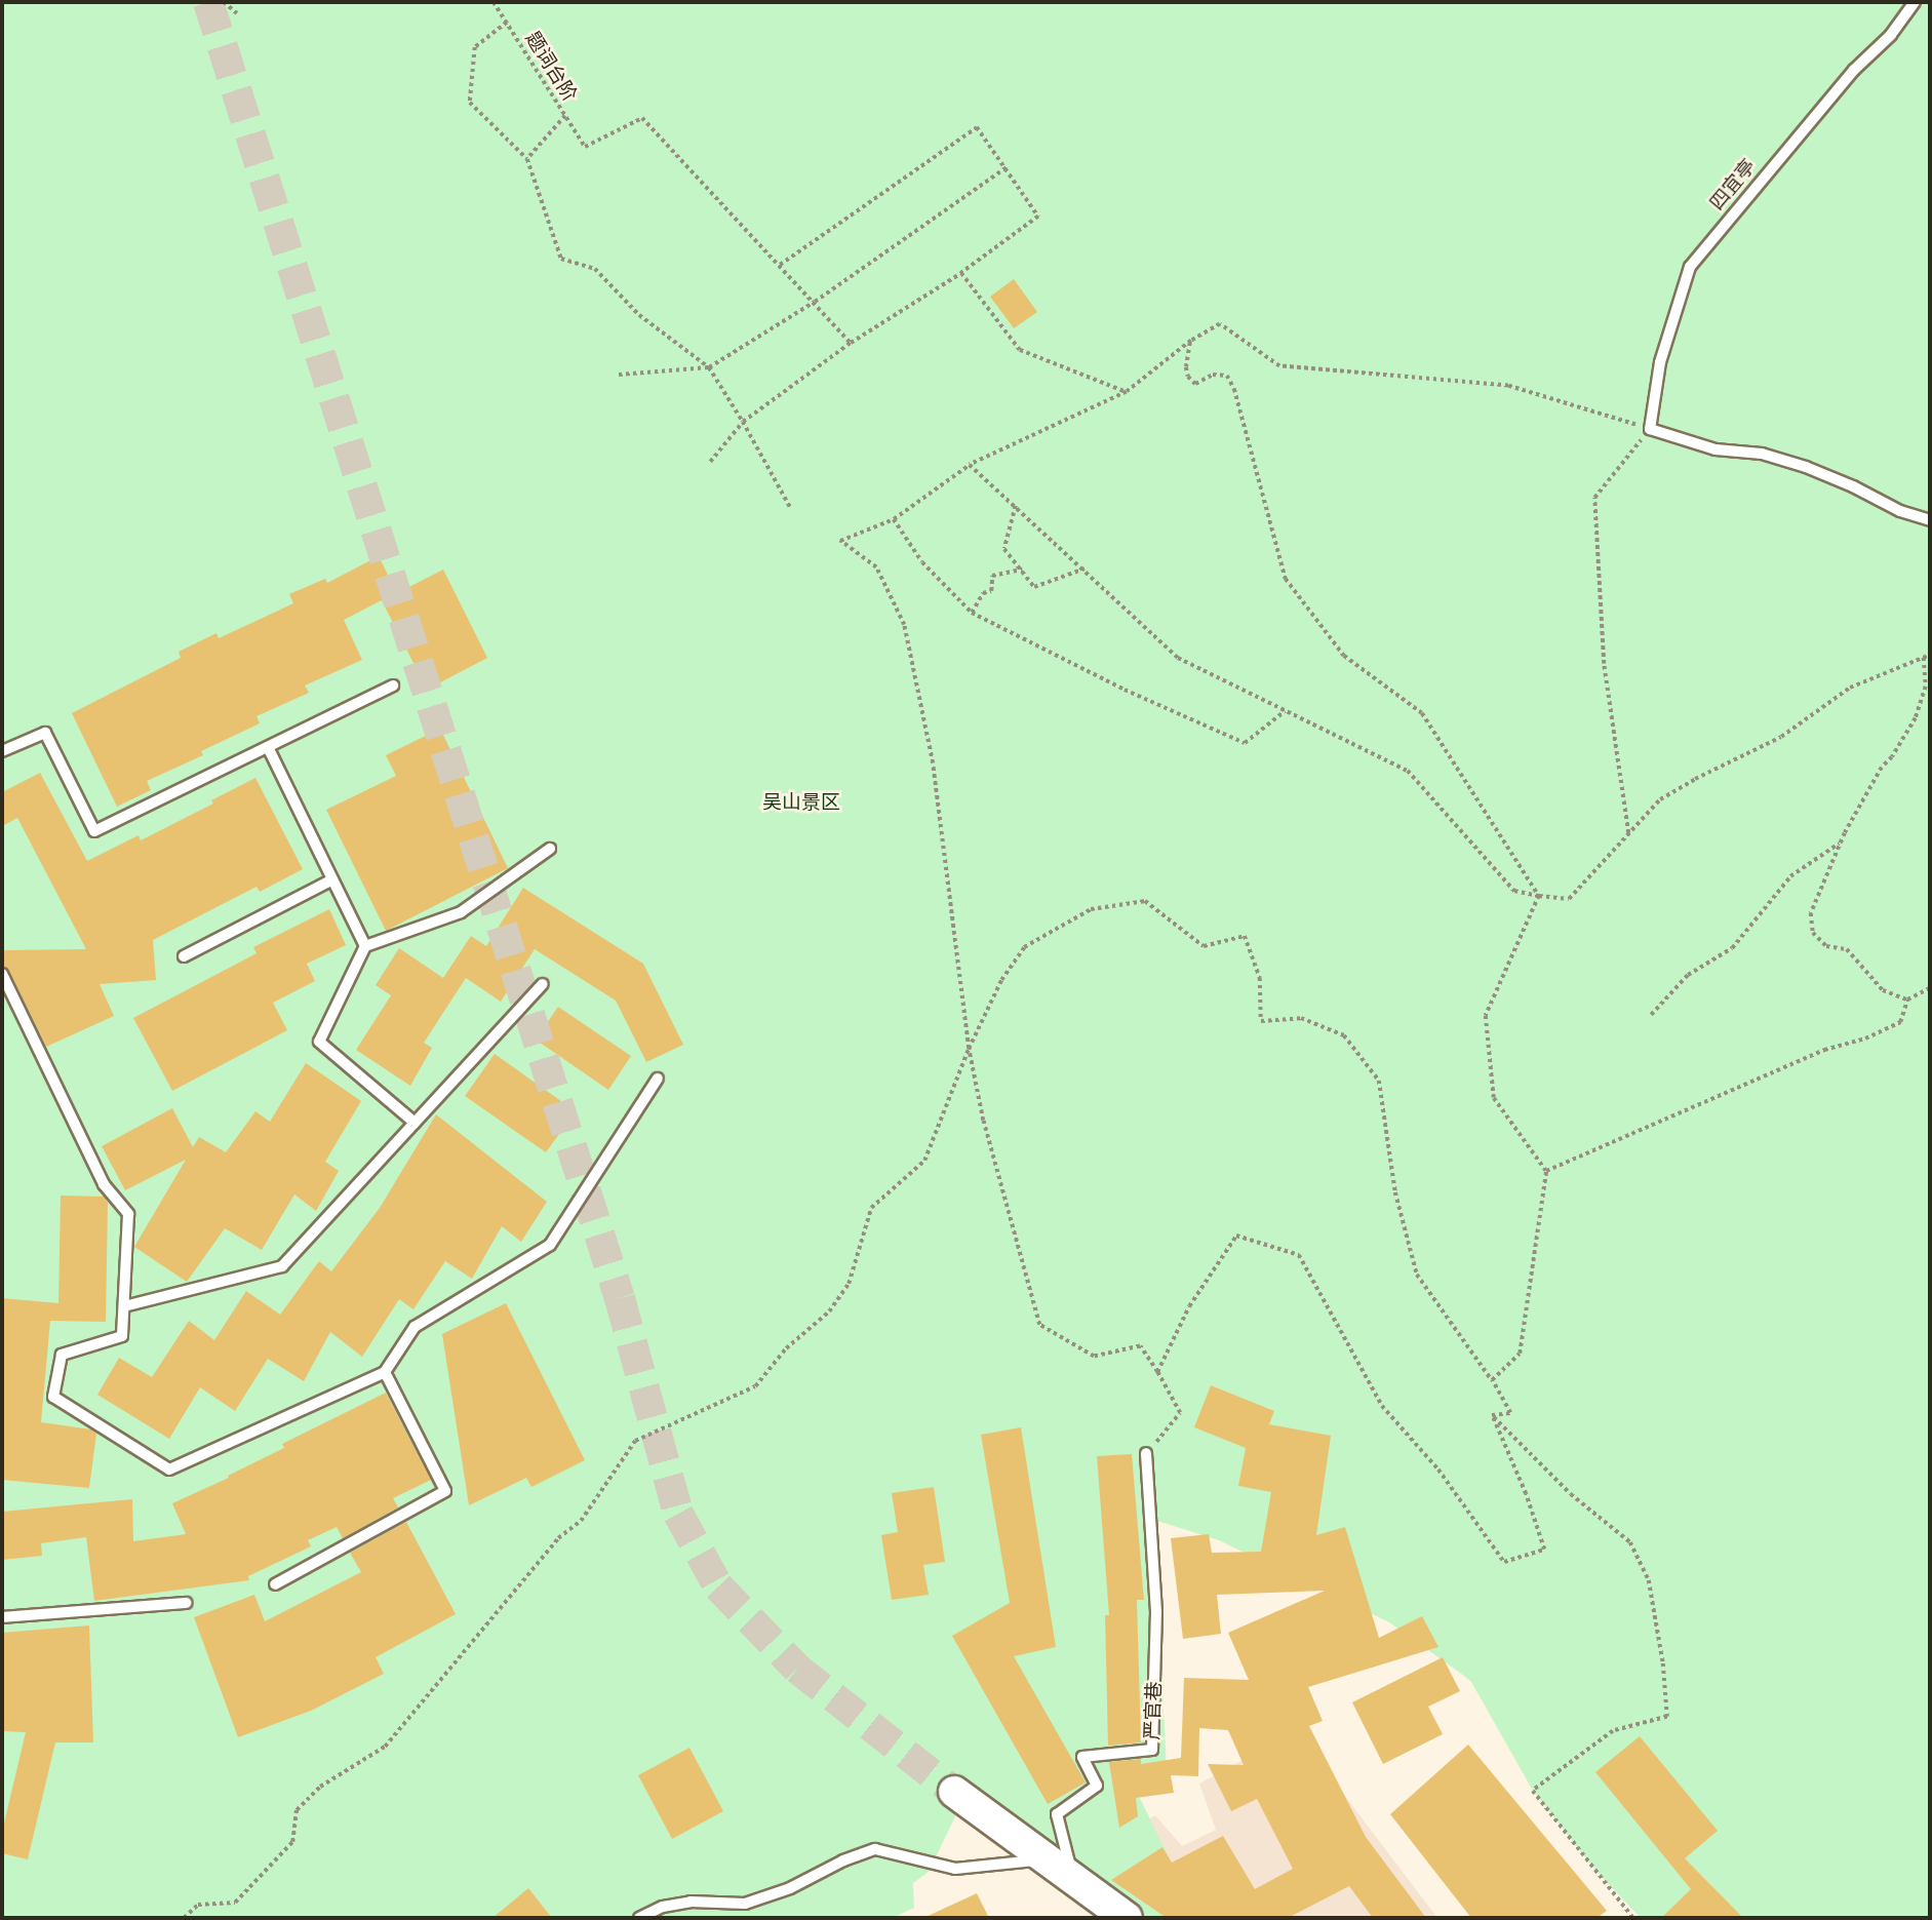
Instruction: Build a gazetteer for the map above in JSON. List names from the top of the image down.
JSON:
{
  "streets": {
    "lane": ["四宜亭", "严官巷"],
    "path": ["题词台阶"]
  },
  "parks": ["吴山景区"]
}
